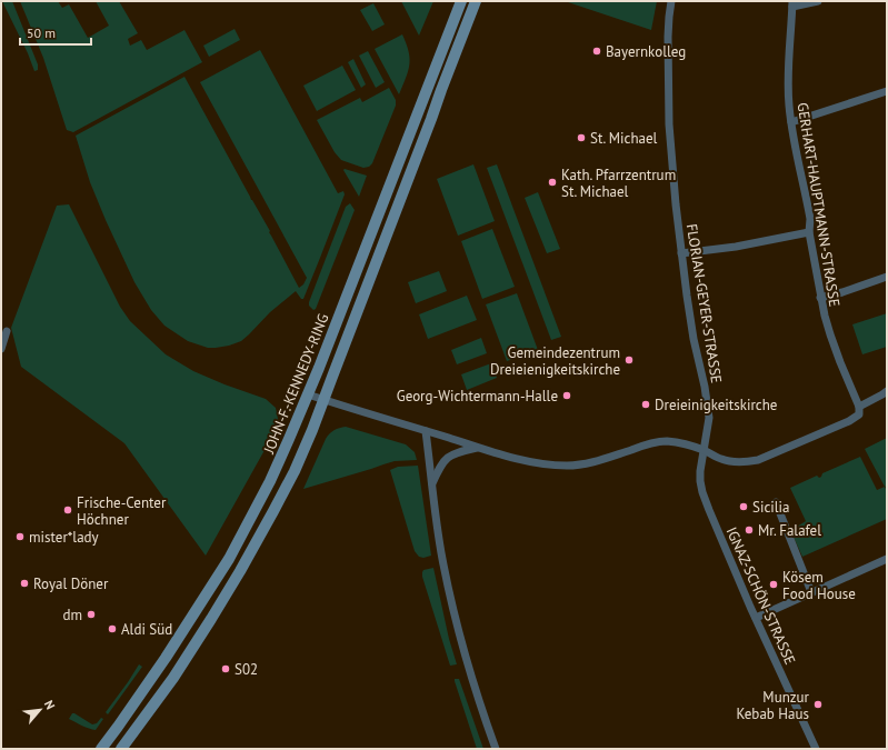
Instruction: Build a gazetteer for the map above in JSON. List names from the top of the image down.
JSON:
{
  "streets": {
    "main road": ["JOHN-F.-KENNEDY-RING"],
    "street": ["GERHART-HAUPTMANN-STRASSE", "FLORIAN-GEYER-STRASSE", "IGNAZ-SCHÖN-STRASSE"]
  },
  "crossings": [
    ["FLORIAN-GEYER-STRASSE", "IGNAZ-SCHÖN-STRASSE"]
  ],
  "places": [
    "Bayernkolleg",
    "St. Michael",
    "Kath. Pfarrzentrum St. Michael",
    "Gemeindezentrum Dreieienigkeitskirche",
    "Georg-Wichtermann-Halle",
    "Dreieinigkeitskirche",
    "Sicilia",
    "Frische-Center Höchner",
    "Mr. Falafel",
    "mister*lady",
    "Royal Döner",
    "Kösem Food House",
    "dm",
    "Aldi Süd",
    "S02",
    "Munzur Kebab Haus"
  ],
  "scale_bar": "50 m",
  "north": "top right"
}
